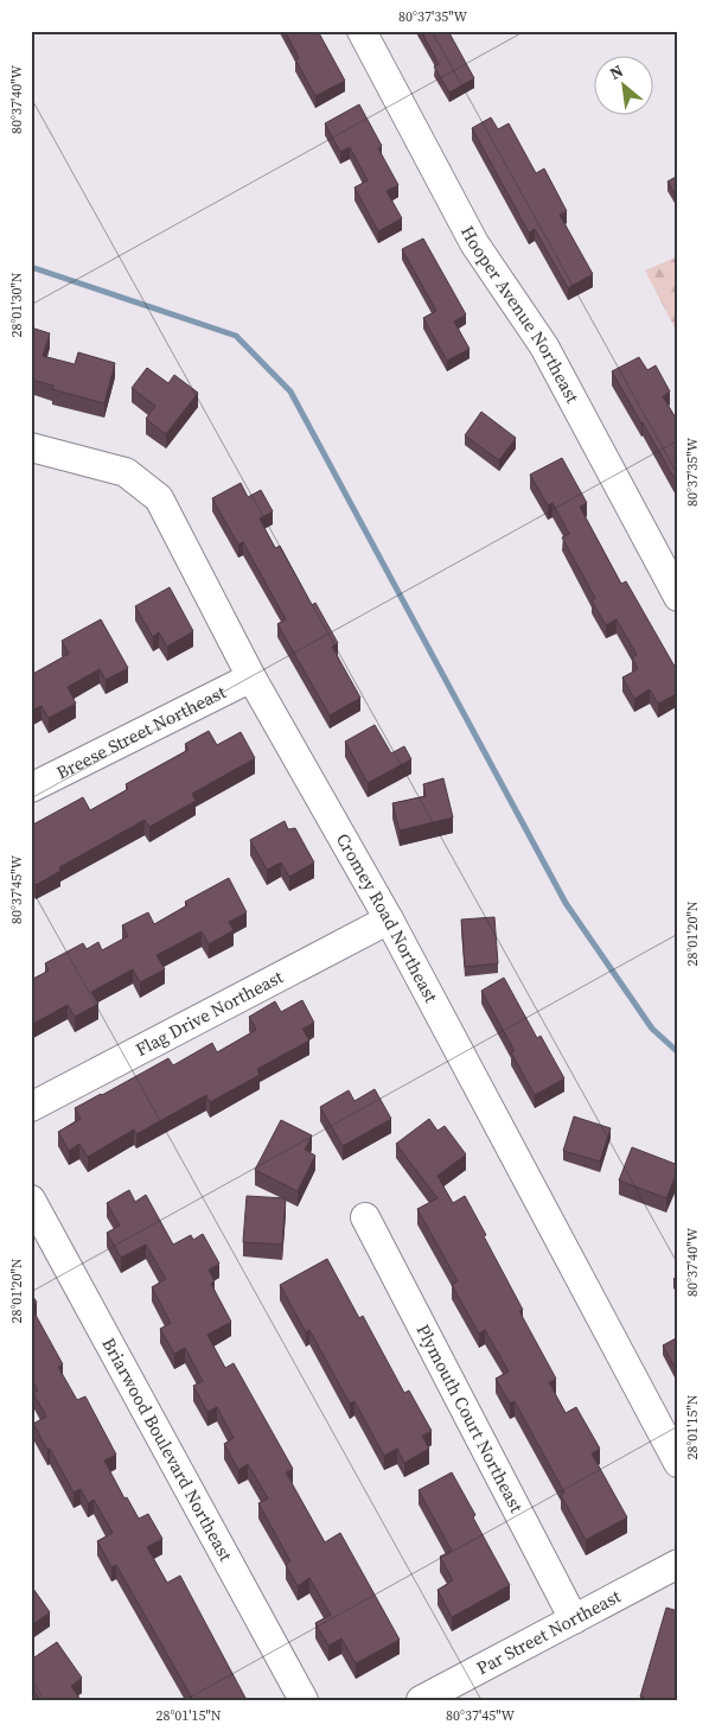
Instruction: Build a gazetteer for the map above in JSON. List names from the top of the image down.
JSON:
{
  "streets": {
    "street": [
      "Hooper Avenue Northeast",
      "Breese Street Northeast",
      "Cromey Road Northeast",
      "Flag Drive Northeast",
      "Plymouth Court Northeast",
      "Briarwood Boulevard Northeast",
      "Par Street Northeast"
    ]
  },
  "crossings": [
    ["Breese Street Northeast", "Cromey Road Northeast"],
    ["Cromey Road Northeast", "Flag Drive Northeast"],
    ["Plymouth Court Northeast", "Par Street Northeast"]
  ],
  "north": "top left",
  "coordinates": [
    "80°37'35\"W",
    "80°37'40\"W",
    "28°01'30\"N",
    "80°37'45\"W",
    "28°01'20\"N",
    "28°01'15\"N"
  ]
}
